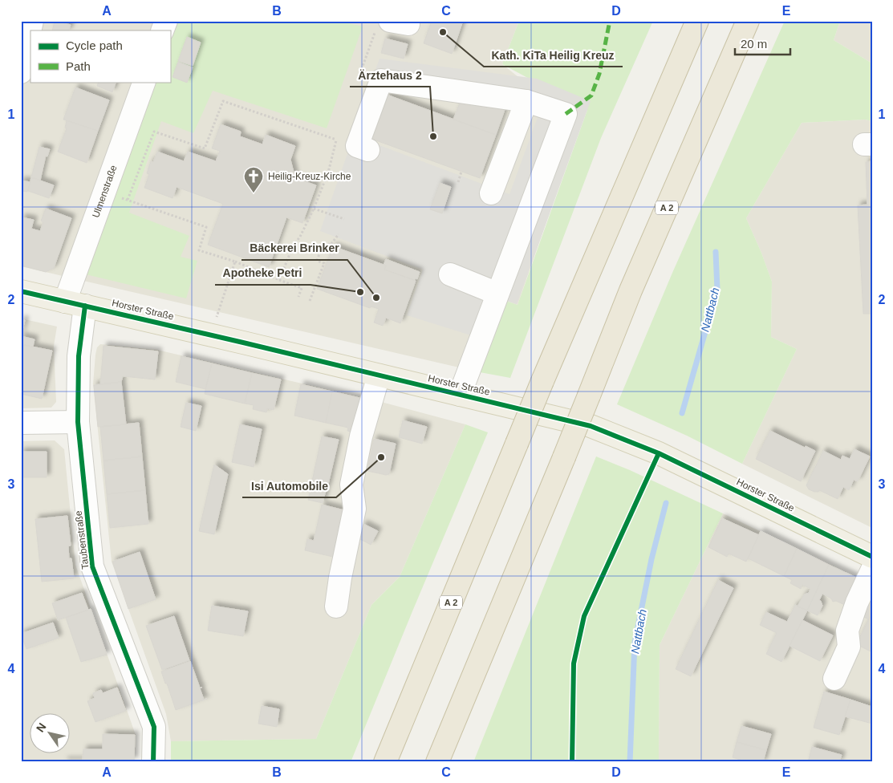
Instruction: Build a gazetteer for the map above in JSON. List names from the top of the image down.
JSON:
{
  "streets": {
    "highway": ["A 2"],
    "main road": ["Horster Straße"],
    "street": ["Ulmenstraße", "Taubenstraße"]
  },
  "crossings": [
    ["Ulmenstraße", "Horster Straße"],
    ["Ulmenstraße", "Taubenstraße"],
    ["Horster Straße", "Taubenstraße"]
  ],
  "water": ["Nattbach"],
  "places": {
    "other": [
      "Kath. KiTa Heilig Kreuz",
      "Ärztehaus 2",
      "Apotheke Petri",
      "Bäckerei Brinker",
      "Isi Automobile"
    ],
    "church": ["Heilig-Kreuz-Kirche"]
  },
  "legend": ["Cycle path", "Path"],
  "scale_bar": "20 m",
  "north": "top left",
  "grid": {
    "columns": [
      "A",
      "B",
      "C",
      "D",
      "E"
    ],
    "rows": [
      "1",
      "2",
      "3",
      "4"
    ]
  }
}
